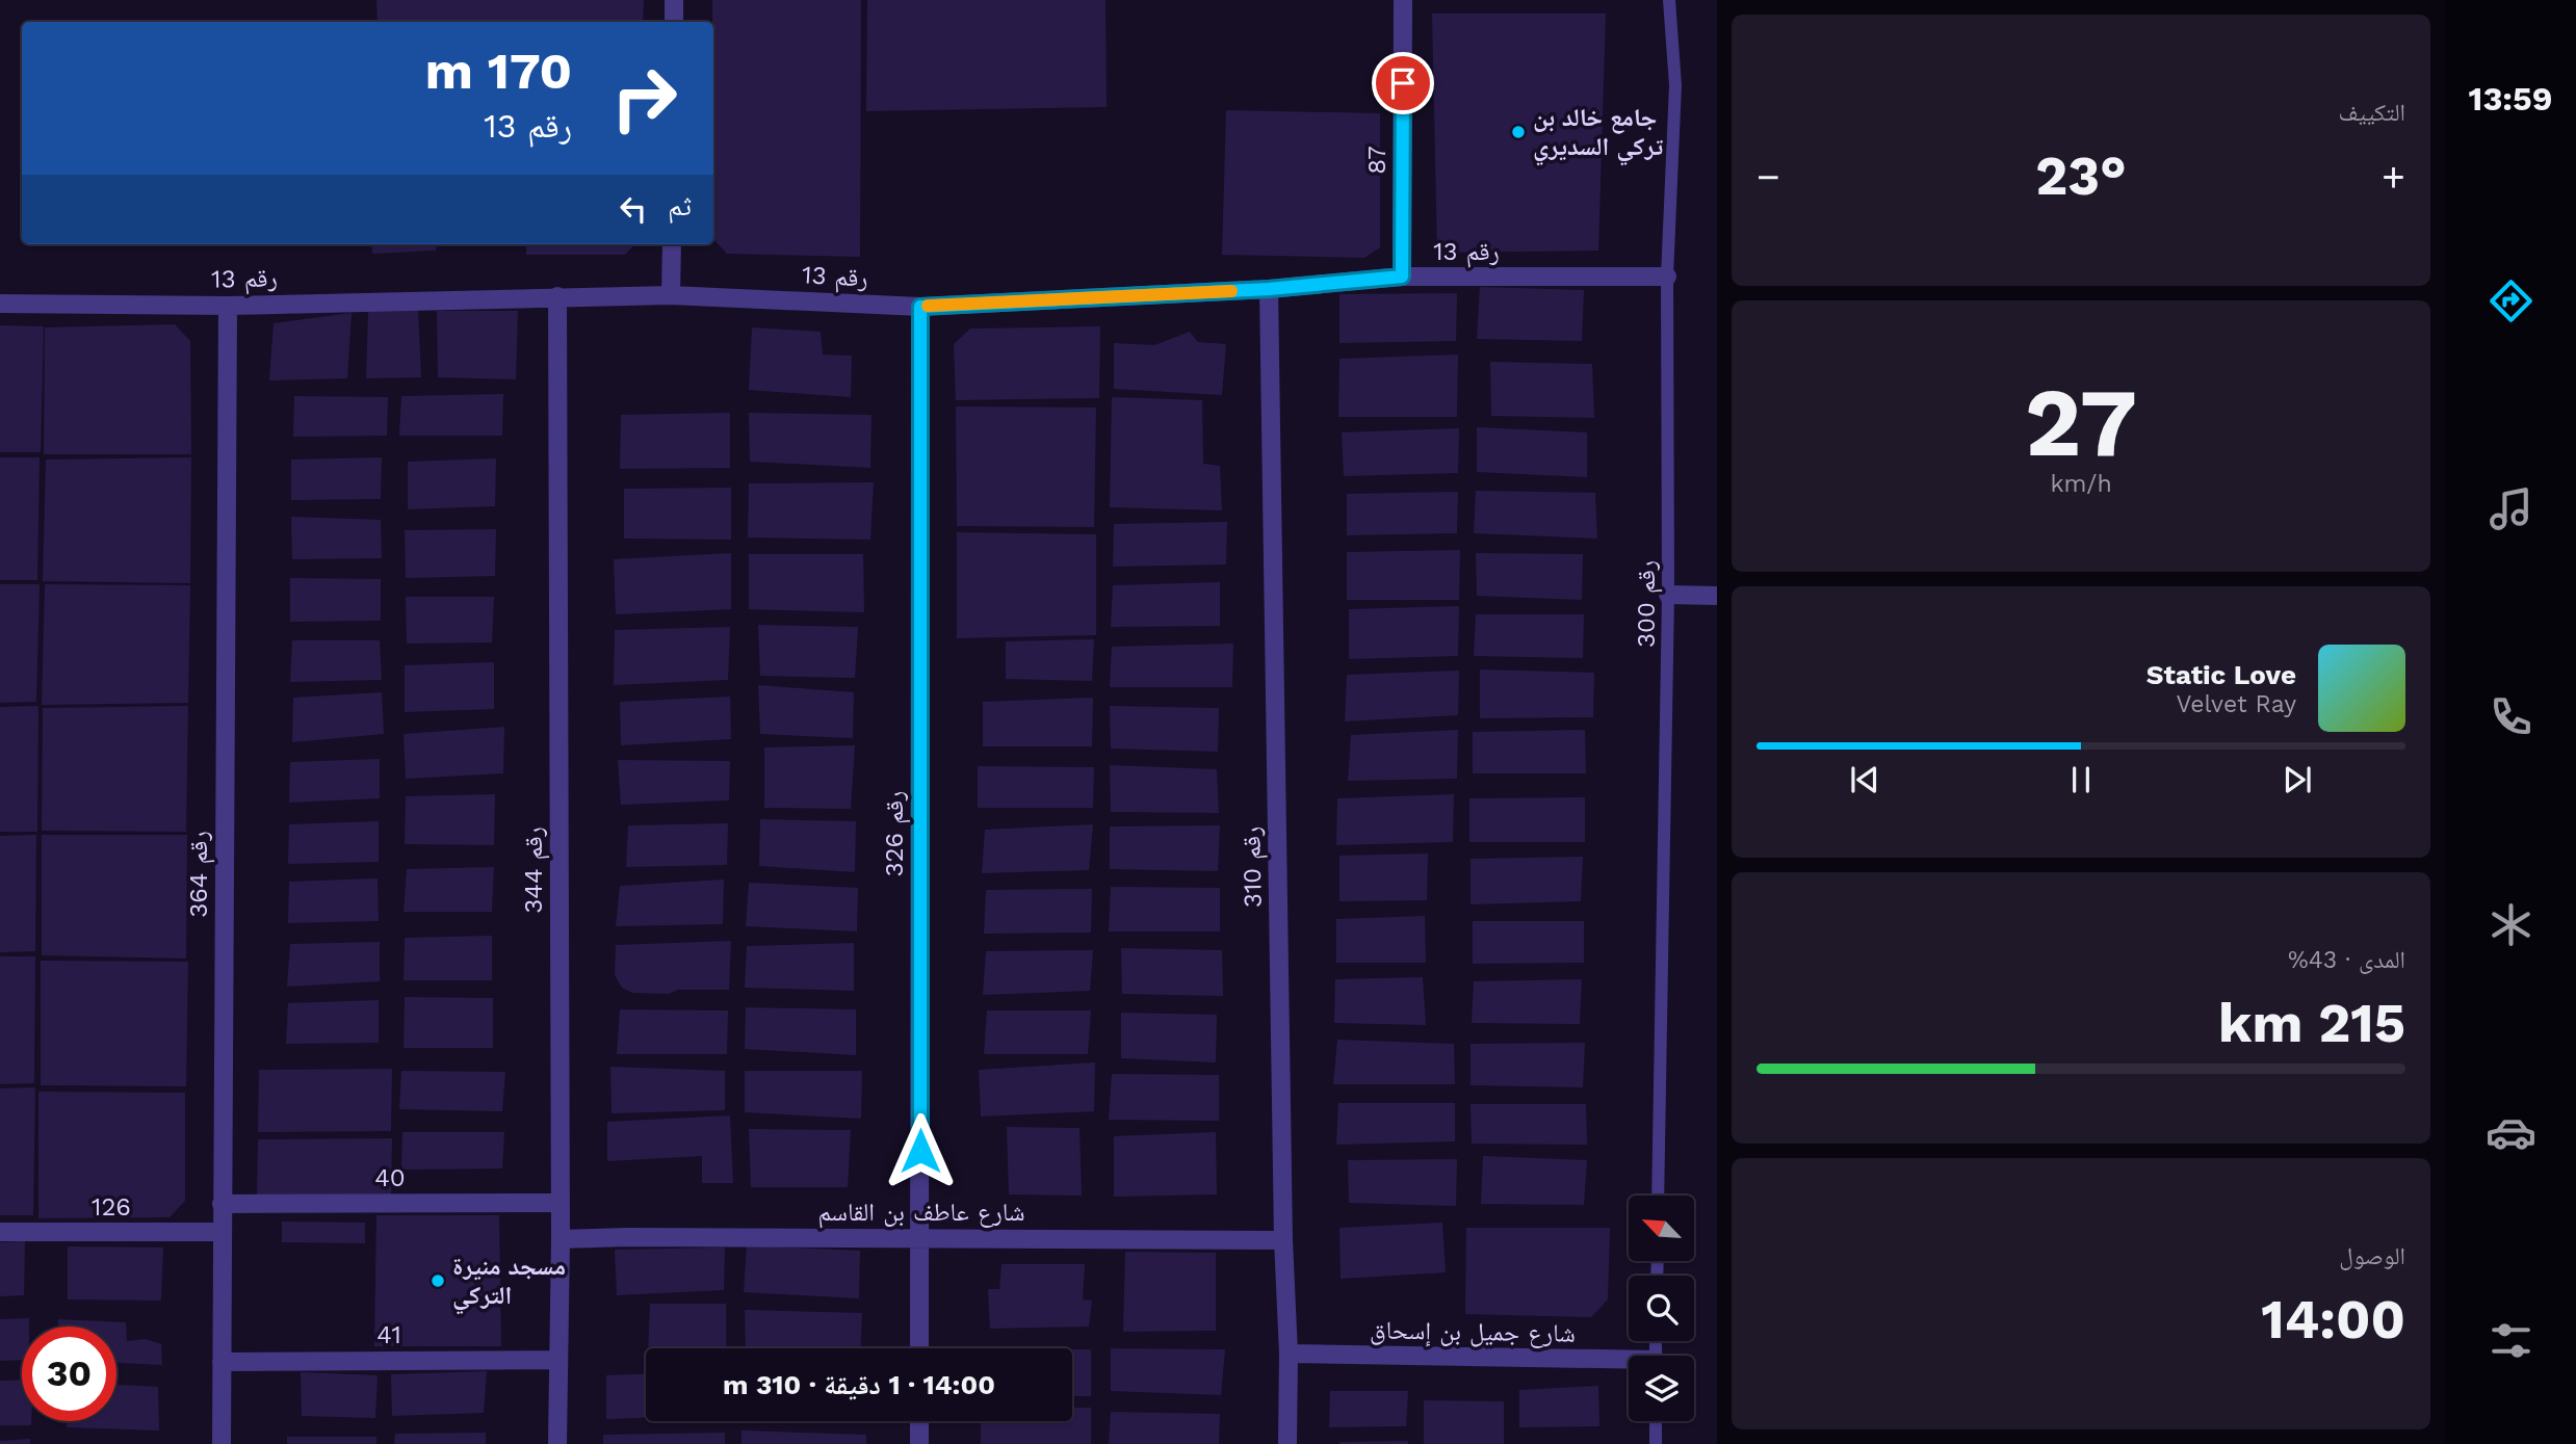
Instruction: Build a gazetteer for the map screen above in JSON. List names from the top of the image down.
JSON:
{
  "streets": {
    "street": [
      "87",
      "رقم 13",
      "رقم 326",
      "رقم 310",
      "رقم 344",
      "رقم 364",
      "40",
      "126",
      "شارع عاطف بن القاسم",
      "شارع جميل بن إسحاق",
      "41"
    ],
    "lane": ["رقم 300"]
  },
  "crossings": [
    ["87", "رقم 13"],
    ["رقم 13", "رقم 300"],
    ["رقم 13", "رقم 326"],
    ["رقم 13", "رقم 310"],
    ["رقم 13", "رقم 344"],
    ["رقم 13", "رقم 364"],
    ["رقم 326", "شارع عاطف بن القاسم"],
    ["رقم 310", "شارع عاطف بن القاسم"],
    ["رقم 310", "شارع جميل بن إسحاق"],
    ["رقم 344", "40"],
    ["رقم 344", "شارع عاطف بن القاسم"],
    ["رقم 344", "41"],
    ["رقم 364", "40"],
    ["رقم 364", "126"],
    ["رقم 364", "41"]
  ],
  "places": ["جامع خالد بن تركي السديري", "مسجد منيرة التركي"],
  "north": "top left",
  "page": {
    "tabs": "13:59",
    "tile": [
      "التكييف",
      ["27", "km/h"],
      ["المدى · 43%", "215 km"],
      ["الوصول", "14:00"]
    ],
    "turn": ["170 m", "رقم 13"],
    "heat": ["−", "23°", "+"],
    "then": "ثم",
    "song": ["Static Love", "Velvet Ray"],
    "limit": "30",
    "trip": "14:00 · 1 دقيقة · 310 m"
  }
}
